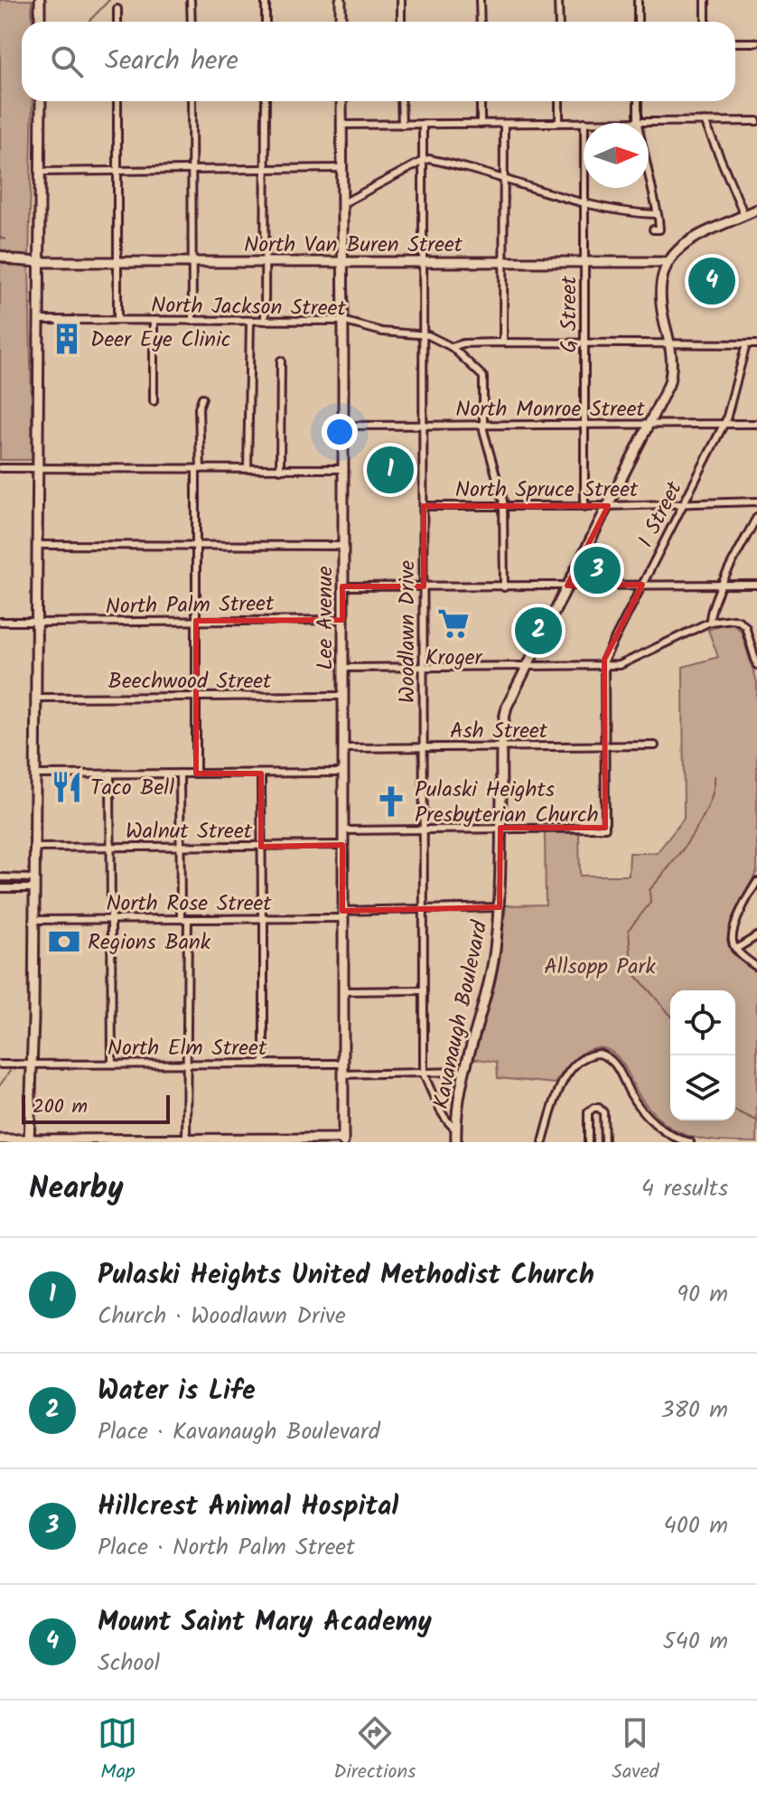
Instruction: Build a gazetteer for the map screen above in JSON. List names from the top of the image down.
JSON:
{
  "streets": {
    "street": [
      "North Van Buren Street",
      "North Jackson Street",
      "G Street",
      "North Monroe Street",
      "North Spruce Street",
      "I Street",
      "North Palm Street",
      "Lee Avenue",
      "Woodlawn Drive",
      "Beechwood Street",
      "Ash Street",
      "Walnut Street",
      "North Rose Street",
      "Kavanaugh Boulevard",
      "North Elm Street"
    ]
  },
  "crossings": [
    ["North Van Buren Street", "G Street"],
    ["North Van Buren Street", "Lee Avenue"],
    ["North Van Buren Street", "Woodlawn Drive"],
    ["North Van Buren Street", "Kavanaugh Boulevard"],
    ["North Jackson Street", "North Monroe Street"],
    ["North Jackson Street", "North Spruce Street"],
    ["North Jackson Street", "Lee Avenue"],
    ["North Jackson Street", "Woodlawn Drive"],
    ["G Street", "North Monroe Street"],
    ["G Street", "North Spruce Street"],
    ["North Monroe Street", "I Street"],
    ["North Monroe Street", "Lee Avenue"],
    ["North Monroe Street", "Woodlawn Drive"],
    ["North Monroe Street", "Kavanaugh Boulevard"],
    ["North Spruce Street", "I Street"],
    ["North Spruce Street", "Woodlawn Drive"],
    ["North Spruce Street", "Kavanaugh Boulevard"],
    ["I Street", "Ash Street"],
    ["I Street", "Kavanaugh Boulevard"],
    ["North Palm Street", "Lee Avenue"],
    ["Lee Avenue", "Beechwood Street"],
    ["Lee Avenue", "Ash Street"],
    ["Lee Avenue", "Walnut Street"],
    ["Lee Avenue", "North Rose Street"],
    ["Lee Avenue", "North Elm Street"],
    ["Woodlawn Drive", "Ash Street"],
    ["Woodlawn Drive", "North Rose Street"],
    ["Woodlawn Drive", "Kavanaugh Boulevard"],
    ["Ash Street", "Kavanaugh Boulevard"],
    ["North Rose Street", "Kavanaugh Boulevard"]
  ],
  "parks": ["Allsopp Park"],
  "places": {
    "building": ["Deer Eye Clinic"],
    "supermarket": ["Kroger"],
    "restaurant": ["Taco Bell"],
    "church": ["Pulaski Heights Presbyterian Church"],
    "bank": ["Regions Bank"]
  },
  "scale_bar": "200 m",
  "north": "right",
  "page": {
    "search": "Search here",
    "pins": [
      "4",
      "1",
      "3",
      "2"
    ],
    "scale": "200 m",
    "heading": ["Nearby", "4 results"],
    "list": [
      {
        "mark": "1",
        "name": "Pulaski Heights United Methodist Church",
        "note": "Church · Woodlawn Drive",
        "value": "90 m"
      },
      {
        "mark": "2",
        "name": "Water is Life",
        "note": "Place · Kavanaugh Boulevard",
        "value": "380 m"
      },
      {
        "mark": "3",
        "name": "Hillcrest Animal Hospital",
        "note": "Place · North Palm Street",
        "value": "400 m"
      },
      {
        "mark": "4",
        "name": "Mount Saint Mary Academy",
        "note": "School",
        "value": "540 m"
      }
    ],
    "nav": ["Map", "Directions", "Saved"]
  }
}
